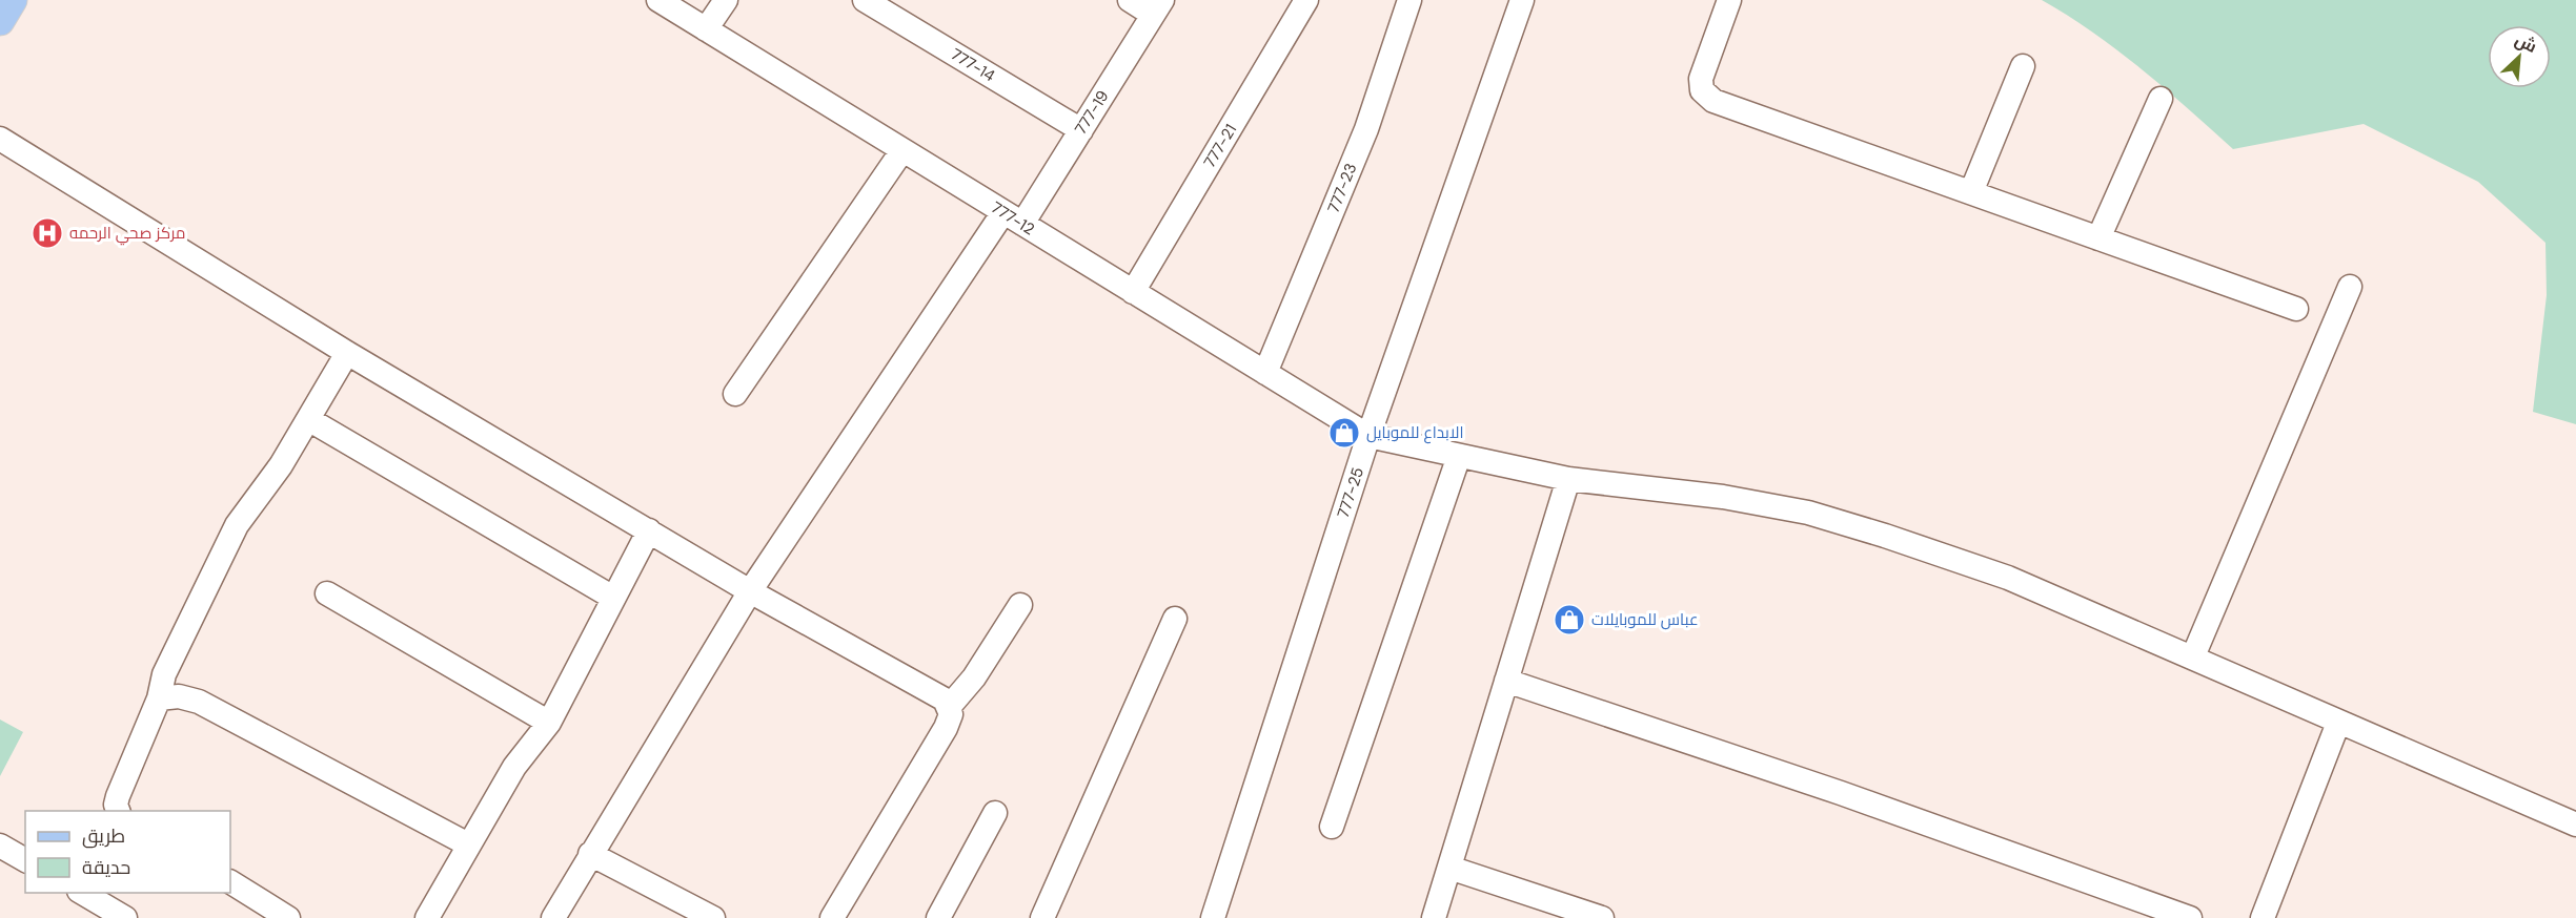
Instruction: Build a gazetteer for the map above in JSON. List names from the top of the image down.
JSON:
{
  "streets": {
    "street": [
      "777-14",
      "777-19",
      "777-21",
      "777-23",
      "777-12",
      "777-25"
    ]
  },
  "crossings": [
    ["777-14", "777-19"],
    ["777-19", "777-12"],
    ["777-21", "777-12"],
    ["777-23", "777-12"],
    ["777-12", "777-25"]
  ],
  "places": {
    "hospital": ["مركز صحي الرحمه"],
    "shop": ["الابداع للموبايل", "عباس للموبايلات"]
  },
  "legend": ["طريق", "حديقة"],
  "north": "top right"
}
